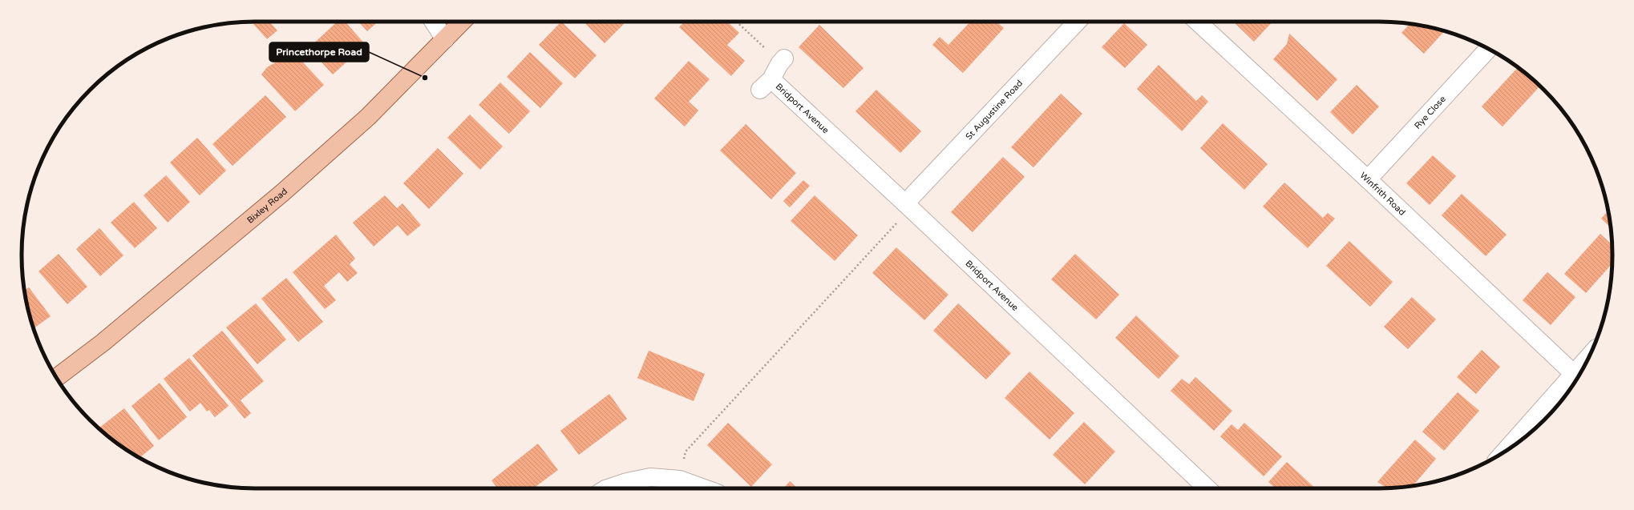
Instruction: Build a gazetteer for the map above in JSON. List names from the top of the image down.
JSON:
{
  "streets": {
    "main road": ["Bixley Road"],
    "street": [
      "Bridport Avenue",
      "St Augustine Road",
      "Rye Close",
      "Winfrith Road"
    ]
  },
  "crossings": [
    ["Bridport Avenue", "St Augustine Road"],
    ["Rye Close", "Winfrith Road"]
  ],
  "places": ["Princethorpe Road"]
}
